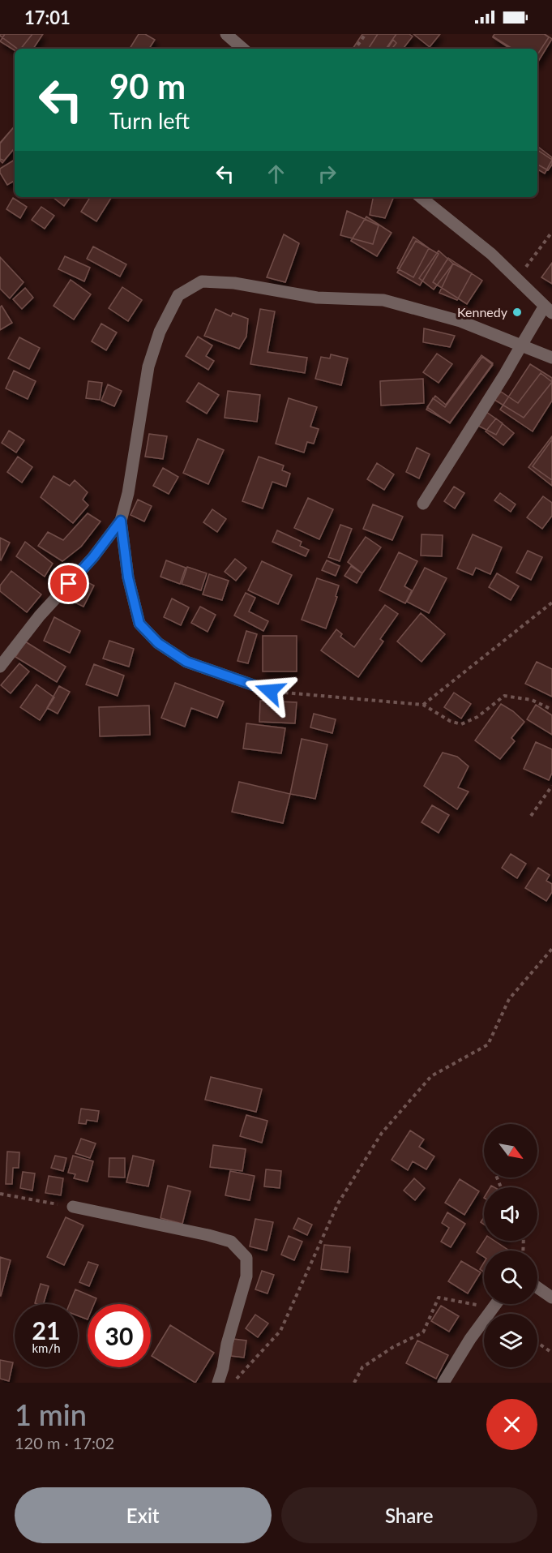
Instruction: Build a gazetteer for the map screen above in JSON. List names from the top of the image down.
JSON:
{
  "places": ["Kennedy"],
  "north": "bottom right",
  "page": {
    "status": "17:01",
    "turn": ["90 m", "Turn left"],
    "speed": "21 km/h",
    "limit": "30",
    "heading": ["1 min", "120 m · 17:02"],
    "buttons": ["Exit", "Share"]
  }
}
